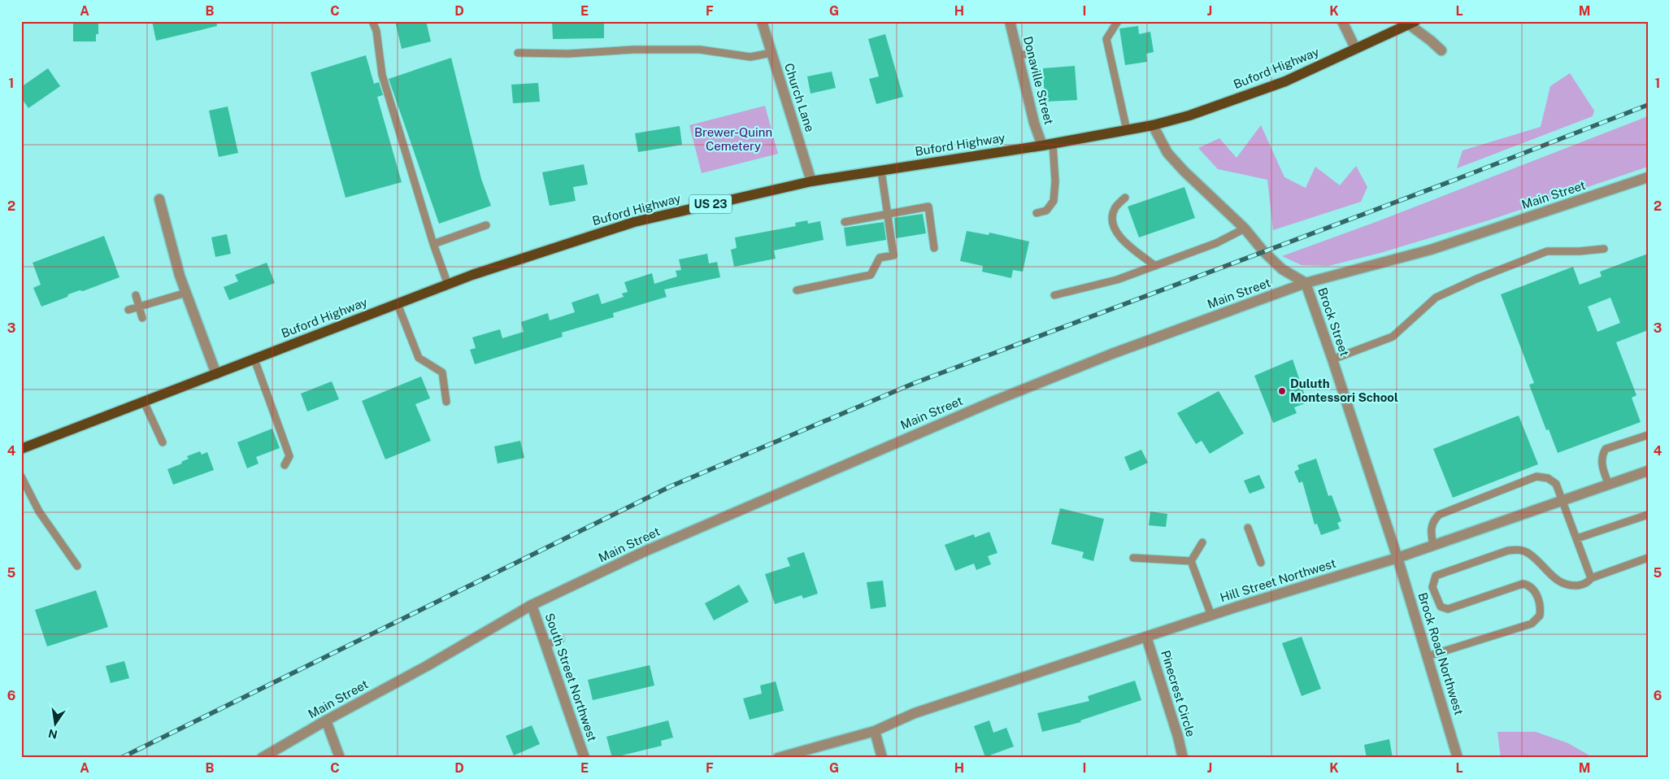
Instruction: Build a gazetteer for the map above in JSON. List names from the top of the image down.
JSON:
{
  "streets": {
    "main road": ["Buford Highway", "US 23"],
    "street": [
      "Donaville Street",
      "Church Lane",
      "Main Street",
      "Brock Street",
      "Hill Street Northwest",
      "Brock Road Northwest",
      "South Street Northwest",
      "Pinecrest Circle"
    ]
  },
  "crossings": [
    ["Buford Highway", "Donaville Street"],
    ["Buford Highway", "Church Lane"],
    ["Buford Highway", "Brock Street"],
    ["Main Street", "Brock Street"],
    ["Main Street", "South Street Northwest"],
    ["Brock Street", "Hill Street Northwest"],
    ["Brock Street", "Brock Road Northwest"],
    ["Hill Street Northwest", "Brock Road Northwest"],
    ["Hill Street Northwest", "Pinecrest Circle"]
  ],
  "parks": ["Brewer-Quinn Cemetery"],
  "places": ["Duluth Montessori School"],
  "north": "bottom",
  "grid": {
    "columns": [
      "A",
      "B",
      "C",
      "D",
      "E",
      "F",
      "G",
      "H",
      "I",
      "J",
      "K",
      "L",
      "M"
    ],
    "rows": [
      "1",
      "2",
      "3",
      "4",
      "5",
      "6"
    ]
  }
}
